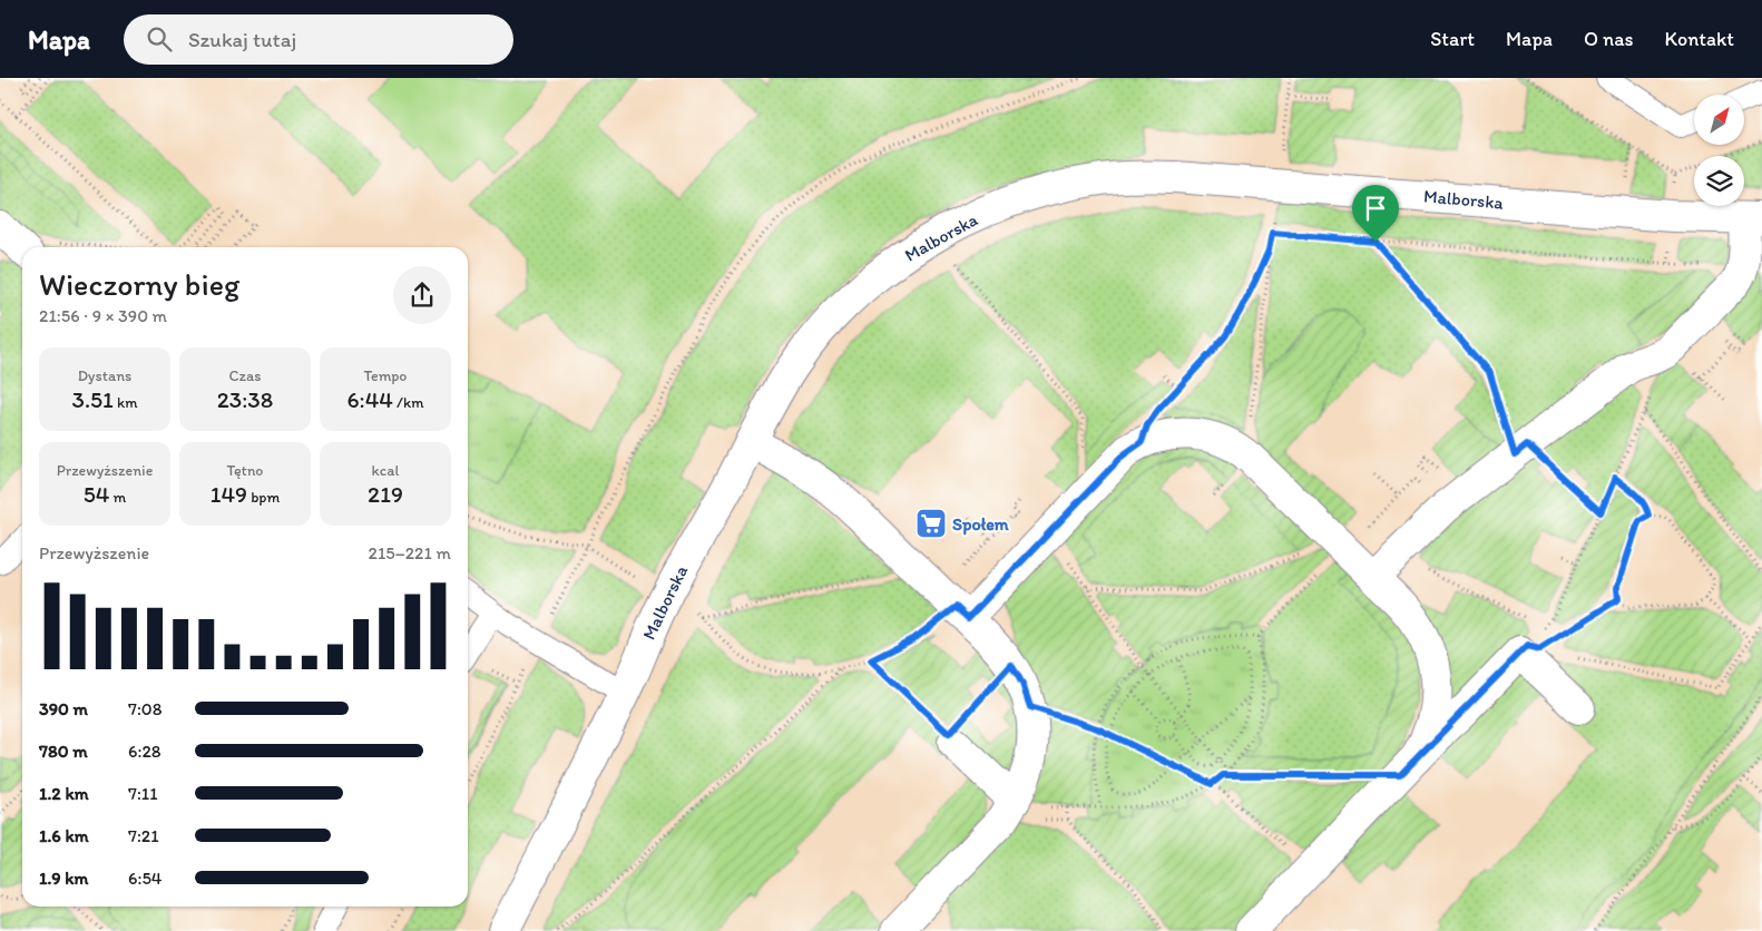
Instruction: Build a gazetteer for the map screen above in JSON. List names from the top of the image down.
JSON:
{
  "streets": {
    "street": ["Malborska"]
  },
  "places": {
    "supermarket": ["Społem"]
  },
  "north": "top right",
  "page": {
    "header": "Mapa",
    "search": "Szukaj tutaj",
    "nav": [
      "Start",
      "Mapa",
      "O nas",
      "Kontakt"
    ],
    "heading": ["Wieczorny bieg", "21:56 · 9 × 390 m"],
    "stats": [
      ["Dystans", "3.51 km"],
      ["Czas", "23:38"],
      ["Tempo", "6:44 /km"],
      ["Przewyższenie", "54 m"],
      ["Tętno", "149 bpm"],
      ["kcal", "219"]
    ],
    "chart": ["Przewyższenie", "215–221 m"],
    "list": [
      {
        "name": "390 m",
        "note": "7:08"
      },
      {
        "name": "780 m",
        "note": "6:28"
      },
      {
        "name": "1.2 km",
        "note": "7:11"
      },
      {
        "name": "1.6 km",
        "note": "7:21"
      },
      {
        "name": "1.9 km",
        "note": "6:54"
      }
    ]
  }
}
